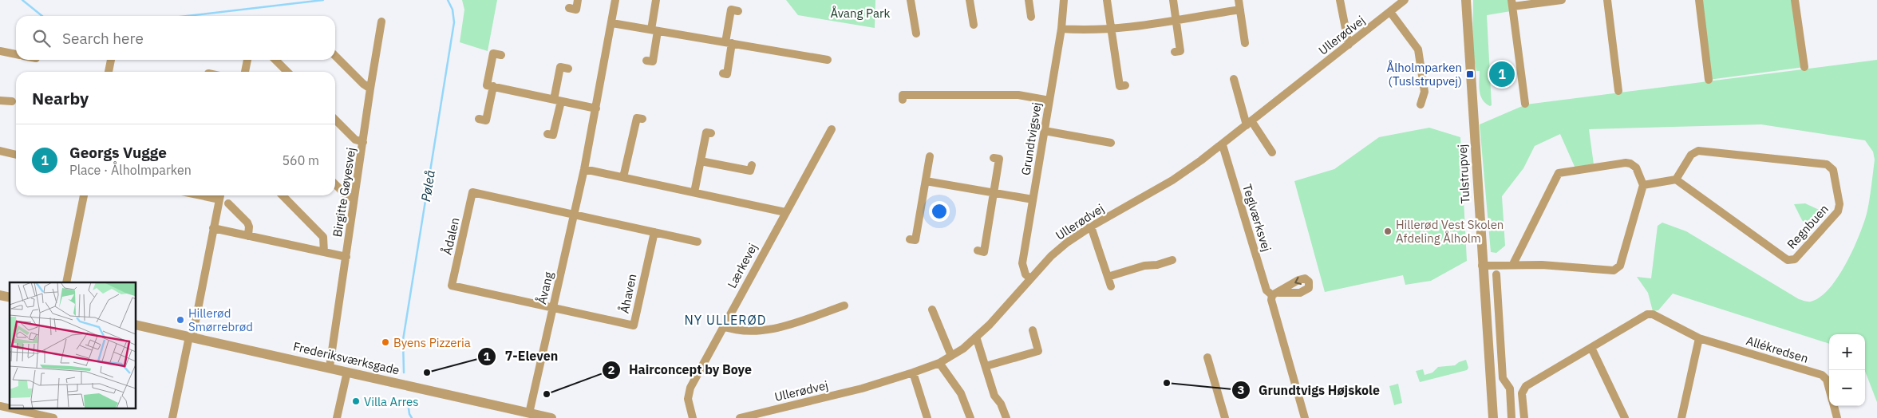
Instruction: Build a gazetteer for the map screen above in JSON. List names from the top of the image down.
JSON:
{
  "streets": {
    "street": [
      "Ullerødvej",
      "Grundtvigsvej",
      "Tulstrupvej",
      "Birgitte Gøyesvej",
      "Teglværksvej",
      "Regnbuen",
      "Ådalen",
      "Lærkevej",
      "Åvang",
      "Åhaven",
      "Allékredsen",
      "Frederiksværksgade"
    ]
  },
  "crossings": [
    ["Ullerødvej", "Grundtvigsvej"],
    ["Ullerødvej", "Teglværksvej"],
    ["Birgitte Gøyesvej", "Frederiksværksgade"],
    ["Ådalen", "Åvang"],
    ["Ådalen", "Åhaven"],
    ["Åvang", "Åhaven"],
    ["Åvang", "Frederiksværksgade"]
  ],
  "districts": ["NY ULLERØD"],
  "water": ["Pøleå"],
  "parks": ["Åvang Park"],
  "places": {
    "transit": ["Ålholmparken (Tuslstrupvej)"],
    "other": [
      "Hillerød Vest Skolen Afdeling Ålholm",
      "Hillerød Smørrebrød",
      "Byens Pizzeria",
      "7-Eleven",
      "Grundtvigs Højskole",
      "Hairconcept by Boye",
      "Villa Arres"
    ]
  },
  "page": {
    "search": "Search here",
    "pins": "1",
    "heading": "Nearby",
    "list": [
      {
        "mark": "1",
        "name": "Georgs Vugge",
        "note": "Place · Ålholmparken",
        "value": "560 m"
      }
    ],
    "map_buttons": ["+", "−"]
  }
}
